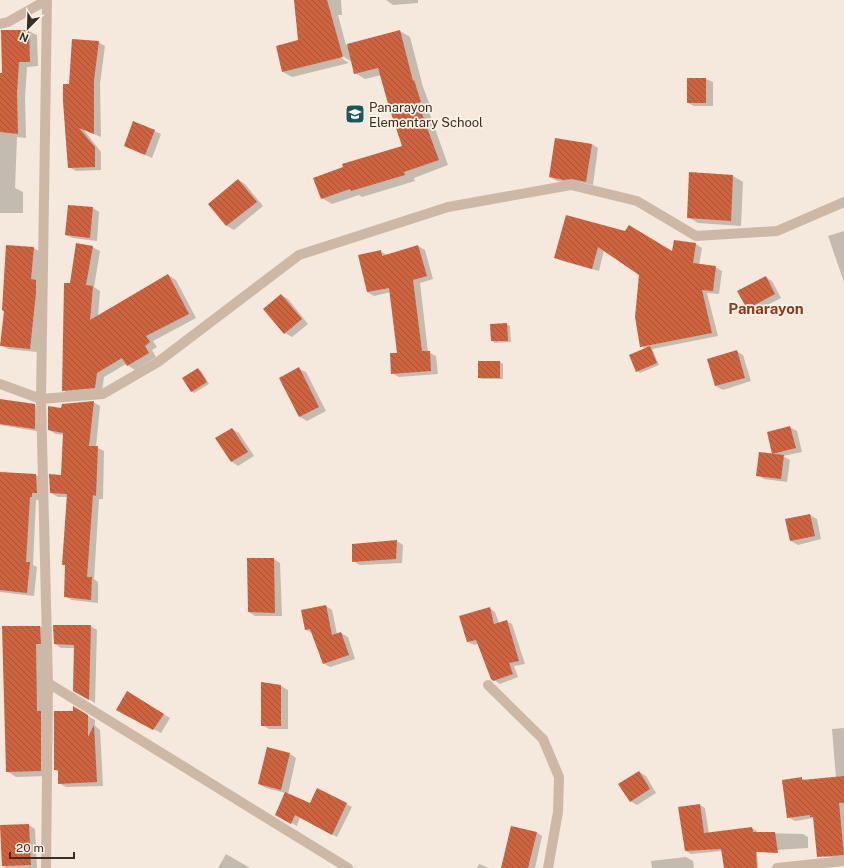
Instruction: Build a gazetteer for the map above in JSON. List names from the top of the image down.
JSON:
{
  "districts": ["Panarayon"],
  "places": {
    "school or university": ["Panarayon Elementary School"]
  },
  "scale_bar": "20 m",
  "north": "bottom left"
}
